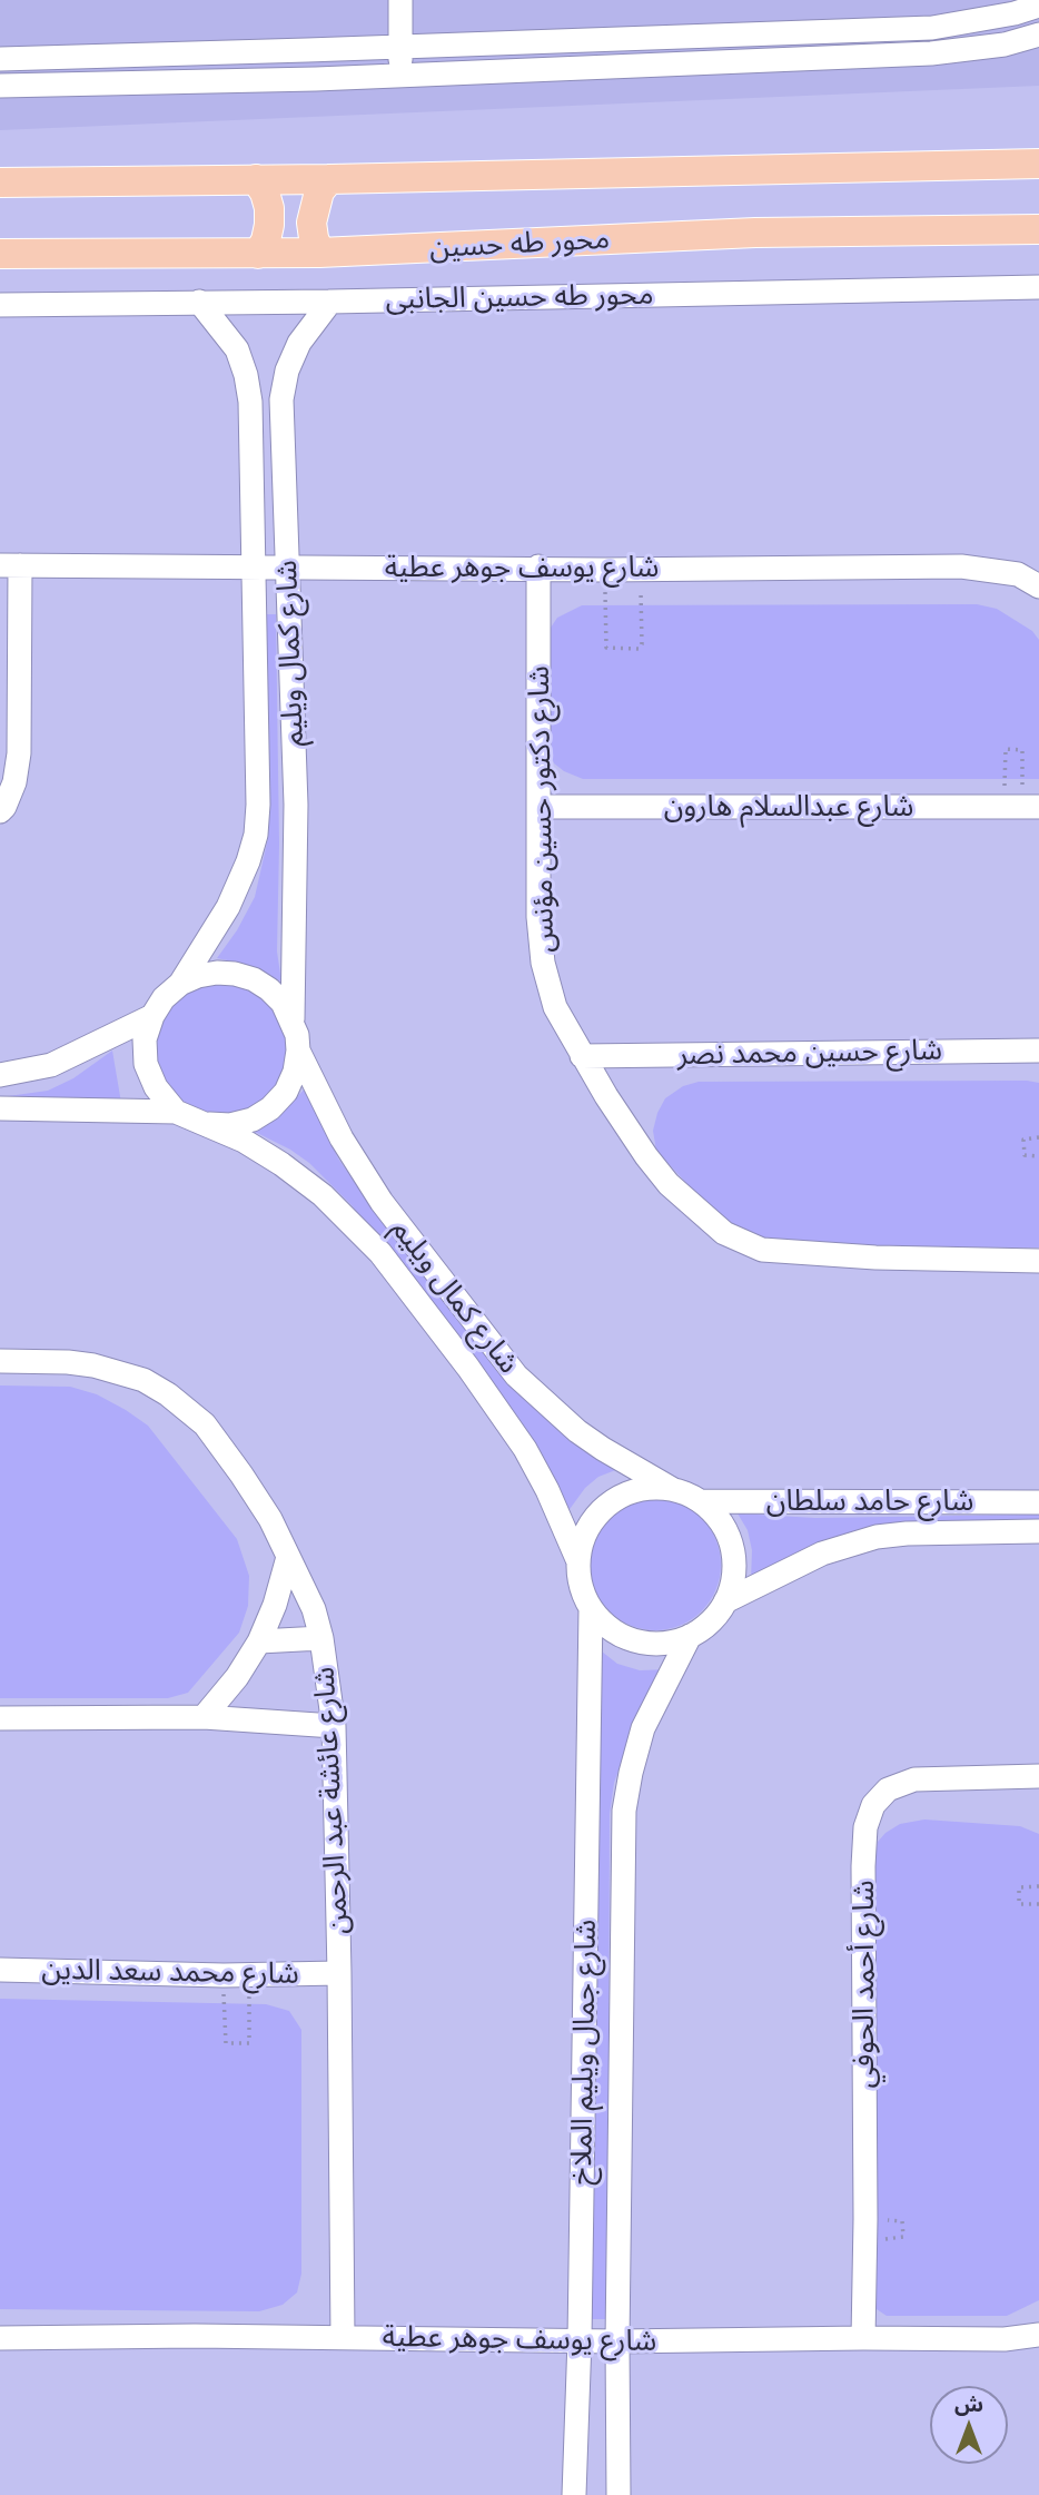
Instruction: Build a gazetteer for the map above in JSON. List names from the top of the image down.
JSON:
{
  "streets": {
    "main road": ["محور طه حسين"],
    "street": [
      "محور طه حسين الجانبى",
      "شارع يوسف جوهر عطية",
      "شارع كمال ويليم",
      "شارع عبدالسلام هارون",
      "شارع دكتور حسين مؤنس",
      "شارع حسين محمد نصر",
      "شارع حامد سلطان",
      "شارع عائشة عبد الرحمن",
      "شارع محمد سعد الدين",
      "شارع أحمد الحوفي",
      "شارع جمال ويليم الملاخ"
    ]
  },
  "crossings": [
    ["محور طه حسين الجانبى", "شارع كمال ويليم"],
    ["شارع يوسف جوهر عطية", "شارع كمال ويليم"],
    ["شارع يوسف جوهر عطية", "شارع دكتور حسين مؤنس"],
    ["شارع يوسف جوهر عطية", "شارع عائشة عبد الرحمن"],
    ["شارع يوسف جوهر عطية", "شارع أحمد الحوفي"],
    ["شارع يوسف جوهر عطية", "شارع جمال ويليم الملاخ"],
    ["شارع كمال ويليم", "شارع حامد سلطان"],
    ["شارع كمال ويليم", "شارع جمال ويليم الملاخ"],
    ["شارع عبدالسلام هارون", "شارع دكتور حسين مؤنس"],
    ["شارع دكتور حسين مؤنس", "شارع حسين محمد نصر"],
    ["شارع حامد سلطان", "شارع جمال ويليم الملاخ"],
    ["شارع عائشة عبد الرحمن", "شارع محمد سعد الدين"]
  ],
  "north": "top"
}
